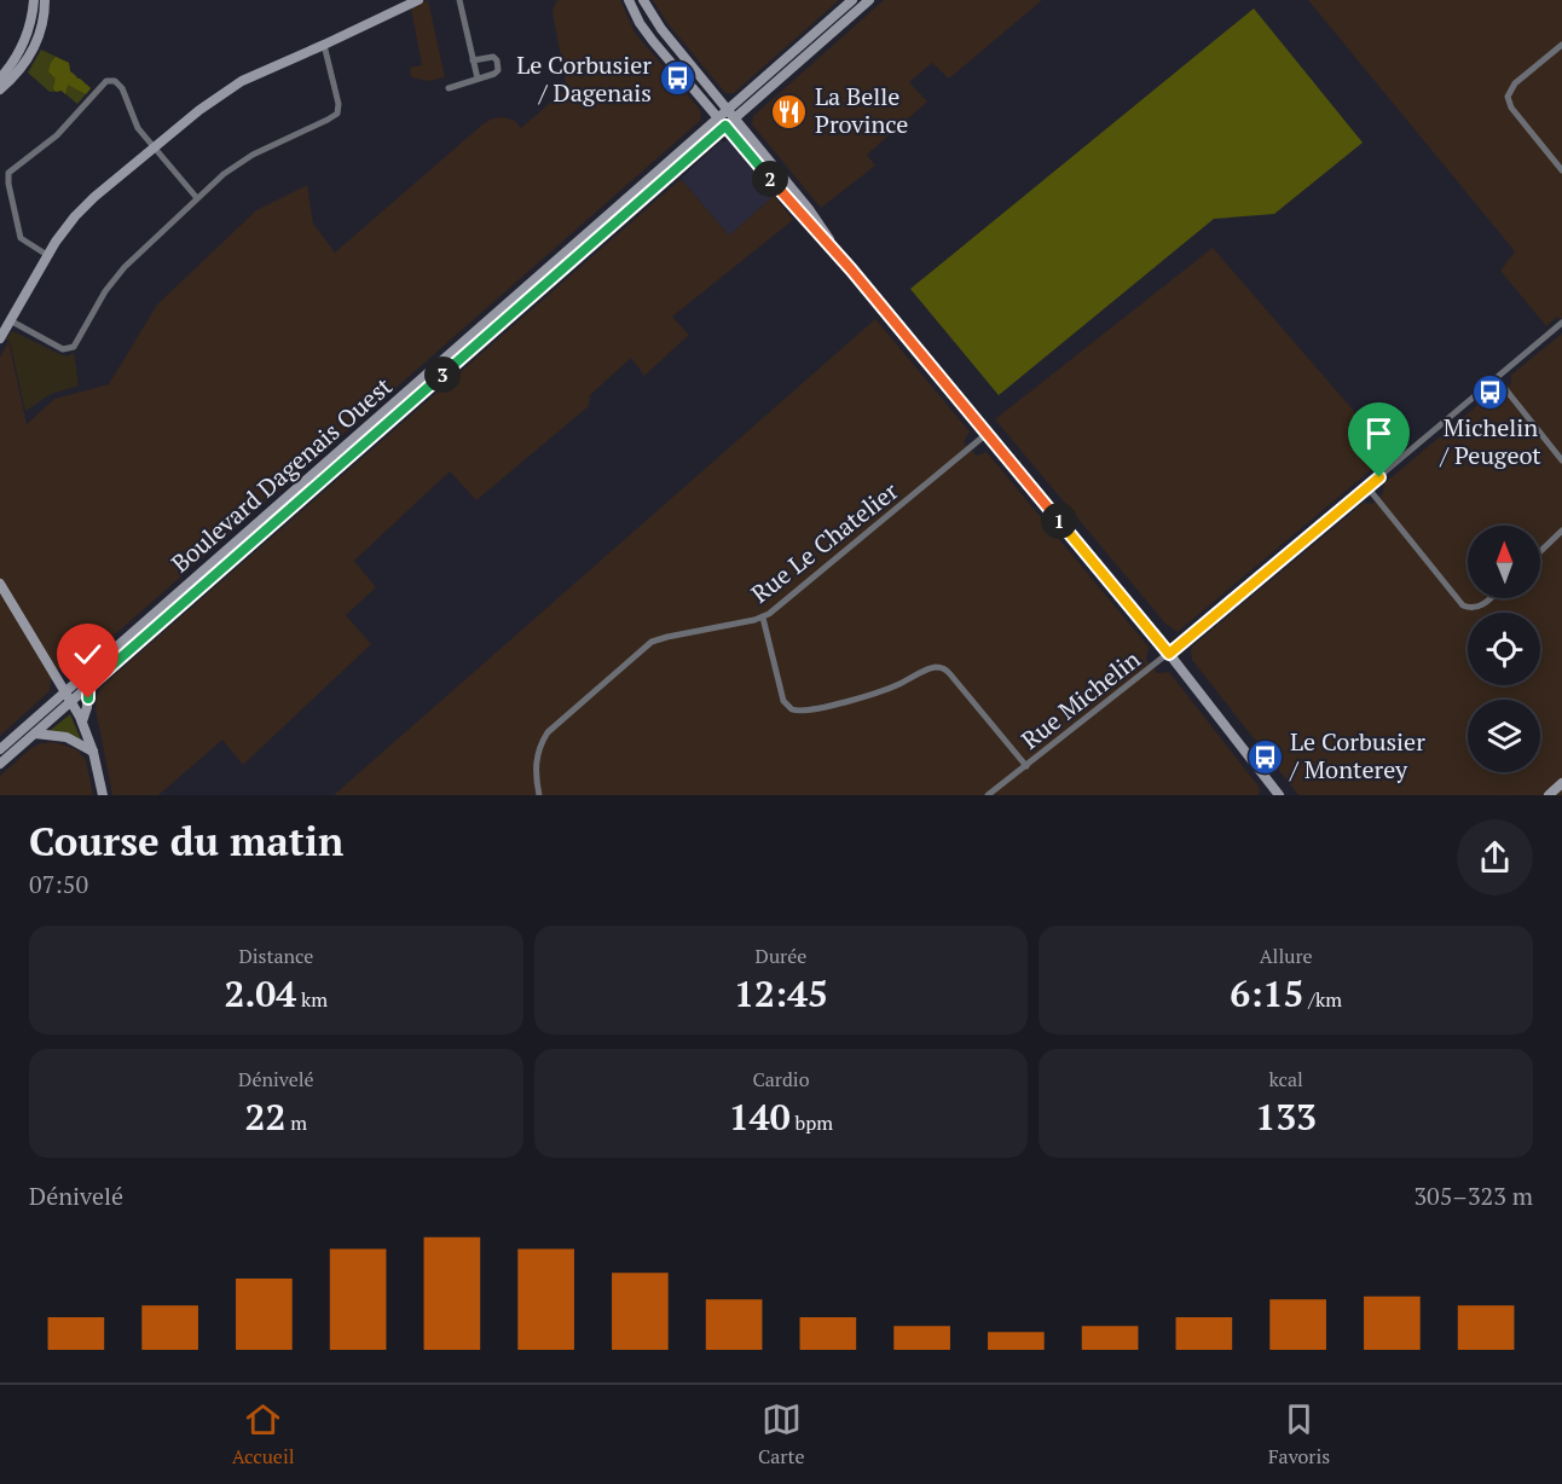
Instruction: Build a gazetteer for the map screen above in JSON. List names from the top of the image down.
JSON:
{
  "streets": {
    "main road": ["Boulevard Dagenais Ouest"],
    "street": ["Rue Le Chatelier", "Rue Michelin"]
  },
  "places": {
    "bus stop": ["Le Corbusier / Dagenais", "Michelin / Peugeot", "Le Corbusier / Monterey"],
    "restaurant": ["La Belle Province"]
  },
  "north": "top",
  "page": {
    "pins": ["2", "3", "1"],
    "heading": ["Course du matin", "07:50"],
    "stats": [
      ["Distance", "2.04 km"],
      ["Durée", "12:45"],
      ["Allure", "6:15 /km"],
      ["Dénivelé", "22 m"],
      ["Cardio", "140 bpm"],
      ["kcal", "133"]
    ],
    "chart": ["Dénivelé", "305–323 m"],
    "tabs": ["Accueil", "Carte", "Favoris"]
  }
}
